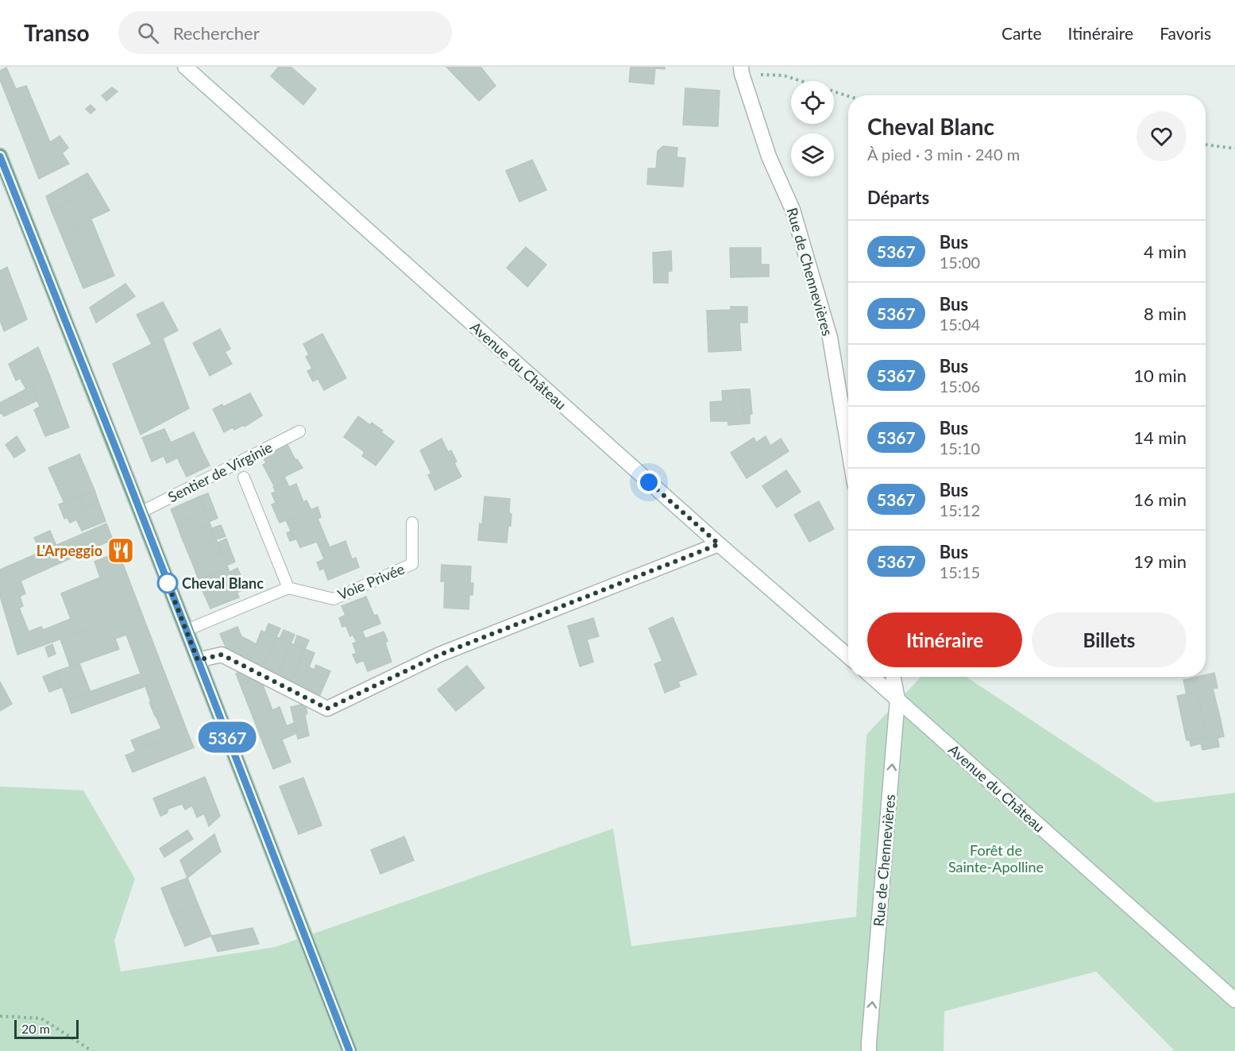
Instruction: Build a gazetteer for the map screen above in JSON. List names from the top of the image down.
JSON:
{
  "streets": {
    "main road": ["Rue de Chennevières", "Avenue du Château"],
    "lane": ["Sentier de Virginie", "Voie Privée"]
  },
  "crossings": [
    ["Rue de Chennevières", "Avenue du Château"]
  ],
  "one_way": ["Rue de Chennevières"],
  "parks": ["Forêt de Sainte-Apolline"],
  "places": {
    "restaurant": ["L'Arpeggio"],
    "other": ["Cheval Blanc"]
  },
  "lines": ["bus line 5367"],
  "scale_bar": "20 m",
  "page": {
    "header": "Transo",
    "search": "Rechercher",
    "nav": ["Carte", "Itinéraire", "Favoris"],
    "on_map": "5367",
    "heading": [
      ["Cheval Blanc", "À pied · 3 min · 240 m"],
      "Départs"
    ],
    "list": [
      {
        "mark": "5367",
        "name": "Bus",
        "note": "15:00",
        "value": "4 min"
      },
      {
        "mark": "5367",
        "name": "Bus",
        "note": "15:04",
        "value": "8 min"
      },
      {
        "mark": "5367",
        "name": "Bus",
        "note": "15:06",
        "value": "10 min"
      },
      {
        "mark": "5367",
        "name": "Bus",
        "note": "15:10",
        "value": "14 min"
      },
      {
        "mark": "5367",
        "name": "Bus",
        "note": "15:12",
        "value": "16 min"
      },
      {
        "mark": "5367",
        "name": "Bus",
        "note": "15:15",
        "value": "19 min"
      }
    ],
    "buttons": ["Itinéraire", "Billets"],
    "scale": "20 m"
  }
}
